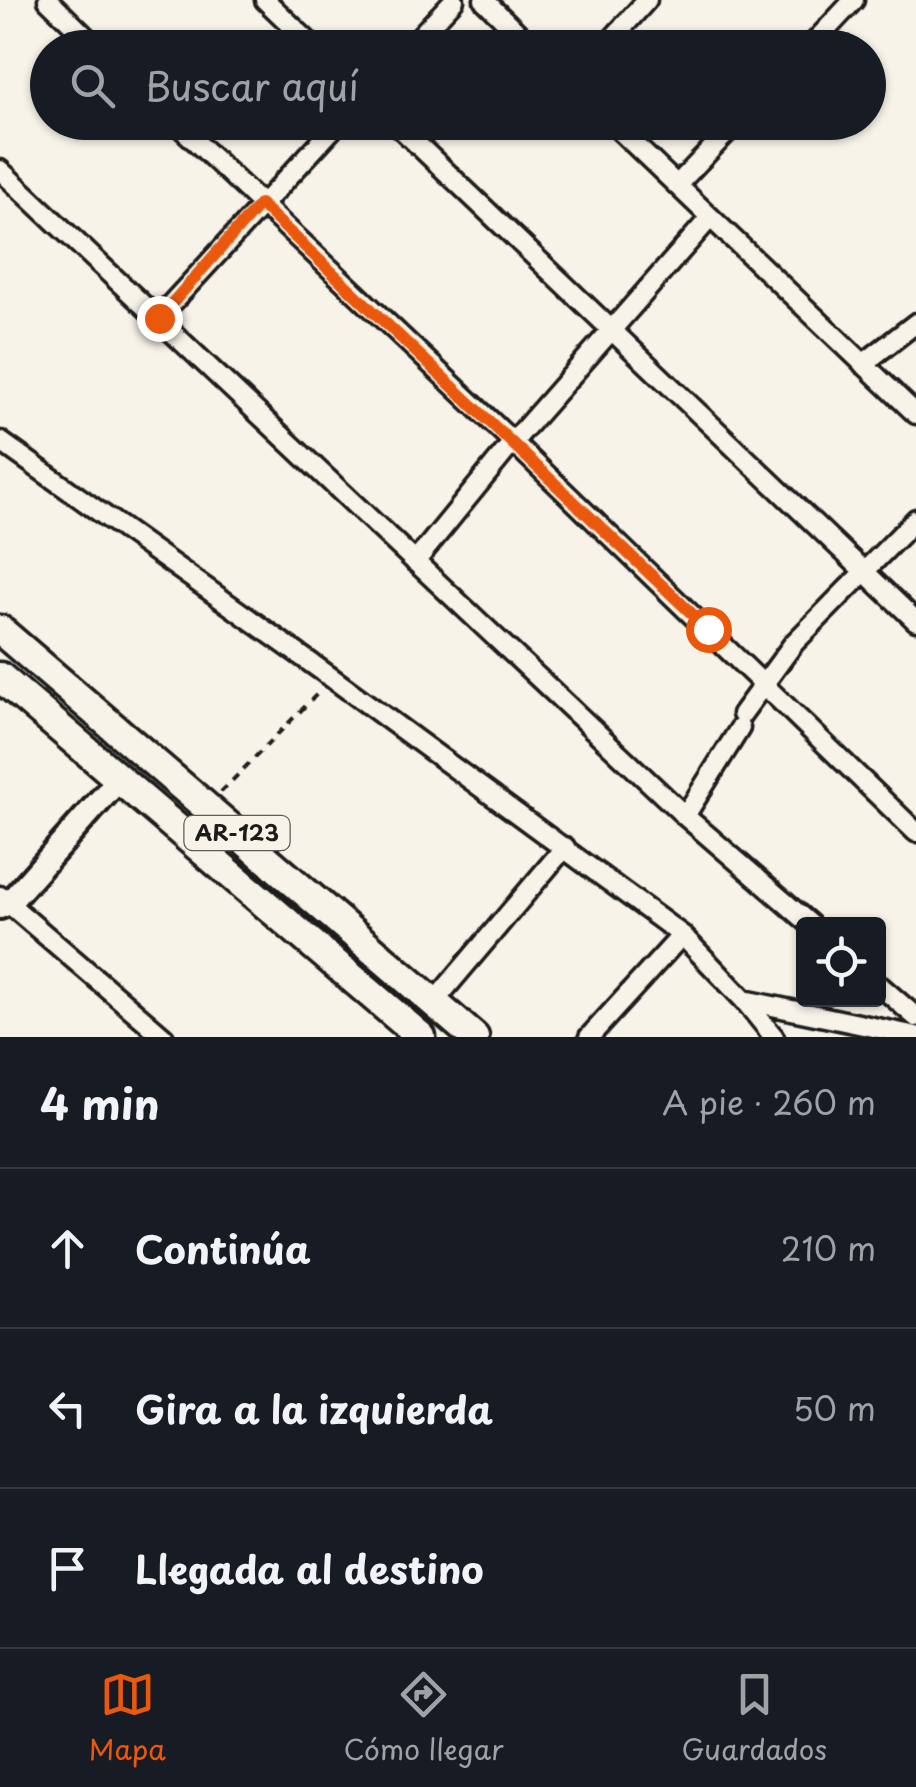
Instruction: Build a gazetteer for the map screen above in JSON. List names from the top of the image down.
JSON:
{
  "streets": {
    "main road": ["AR-123"]
  },
  "page": {
    "search": "Buscar aquí",
    "heading": ["4 min", "A pie · 260 m"],
    "list": [
      ["Continúa", "210 m"],
      ["Gira a la izquierda", "50 m"],
      "Llegada al destino"
    ],
    "nav": ["Mapa", "Cómo llegar", "Guardados"]
  }
}
